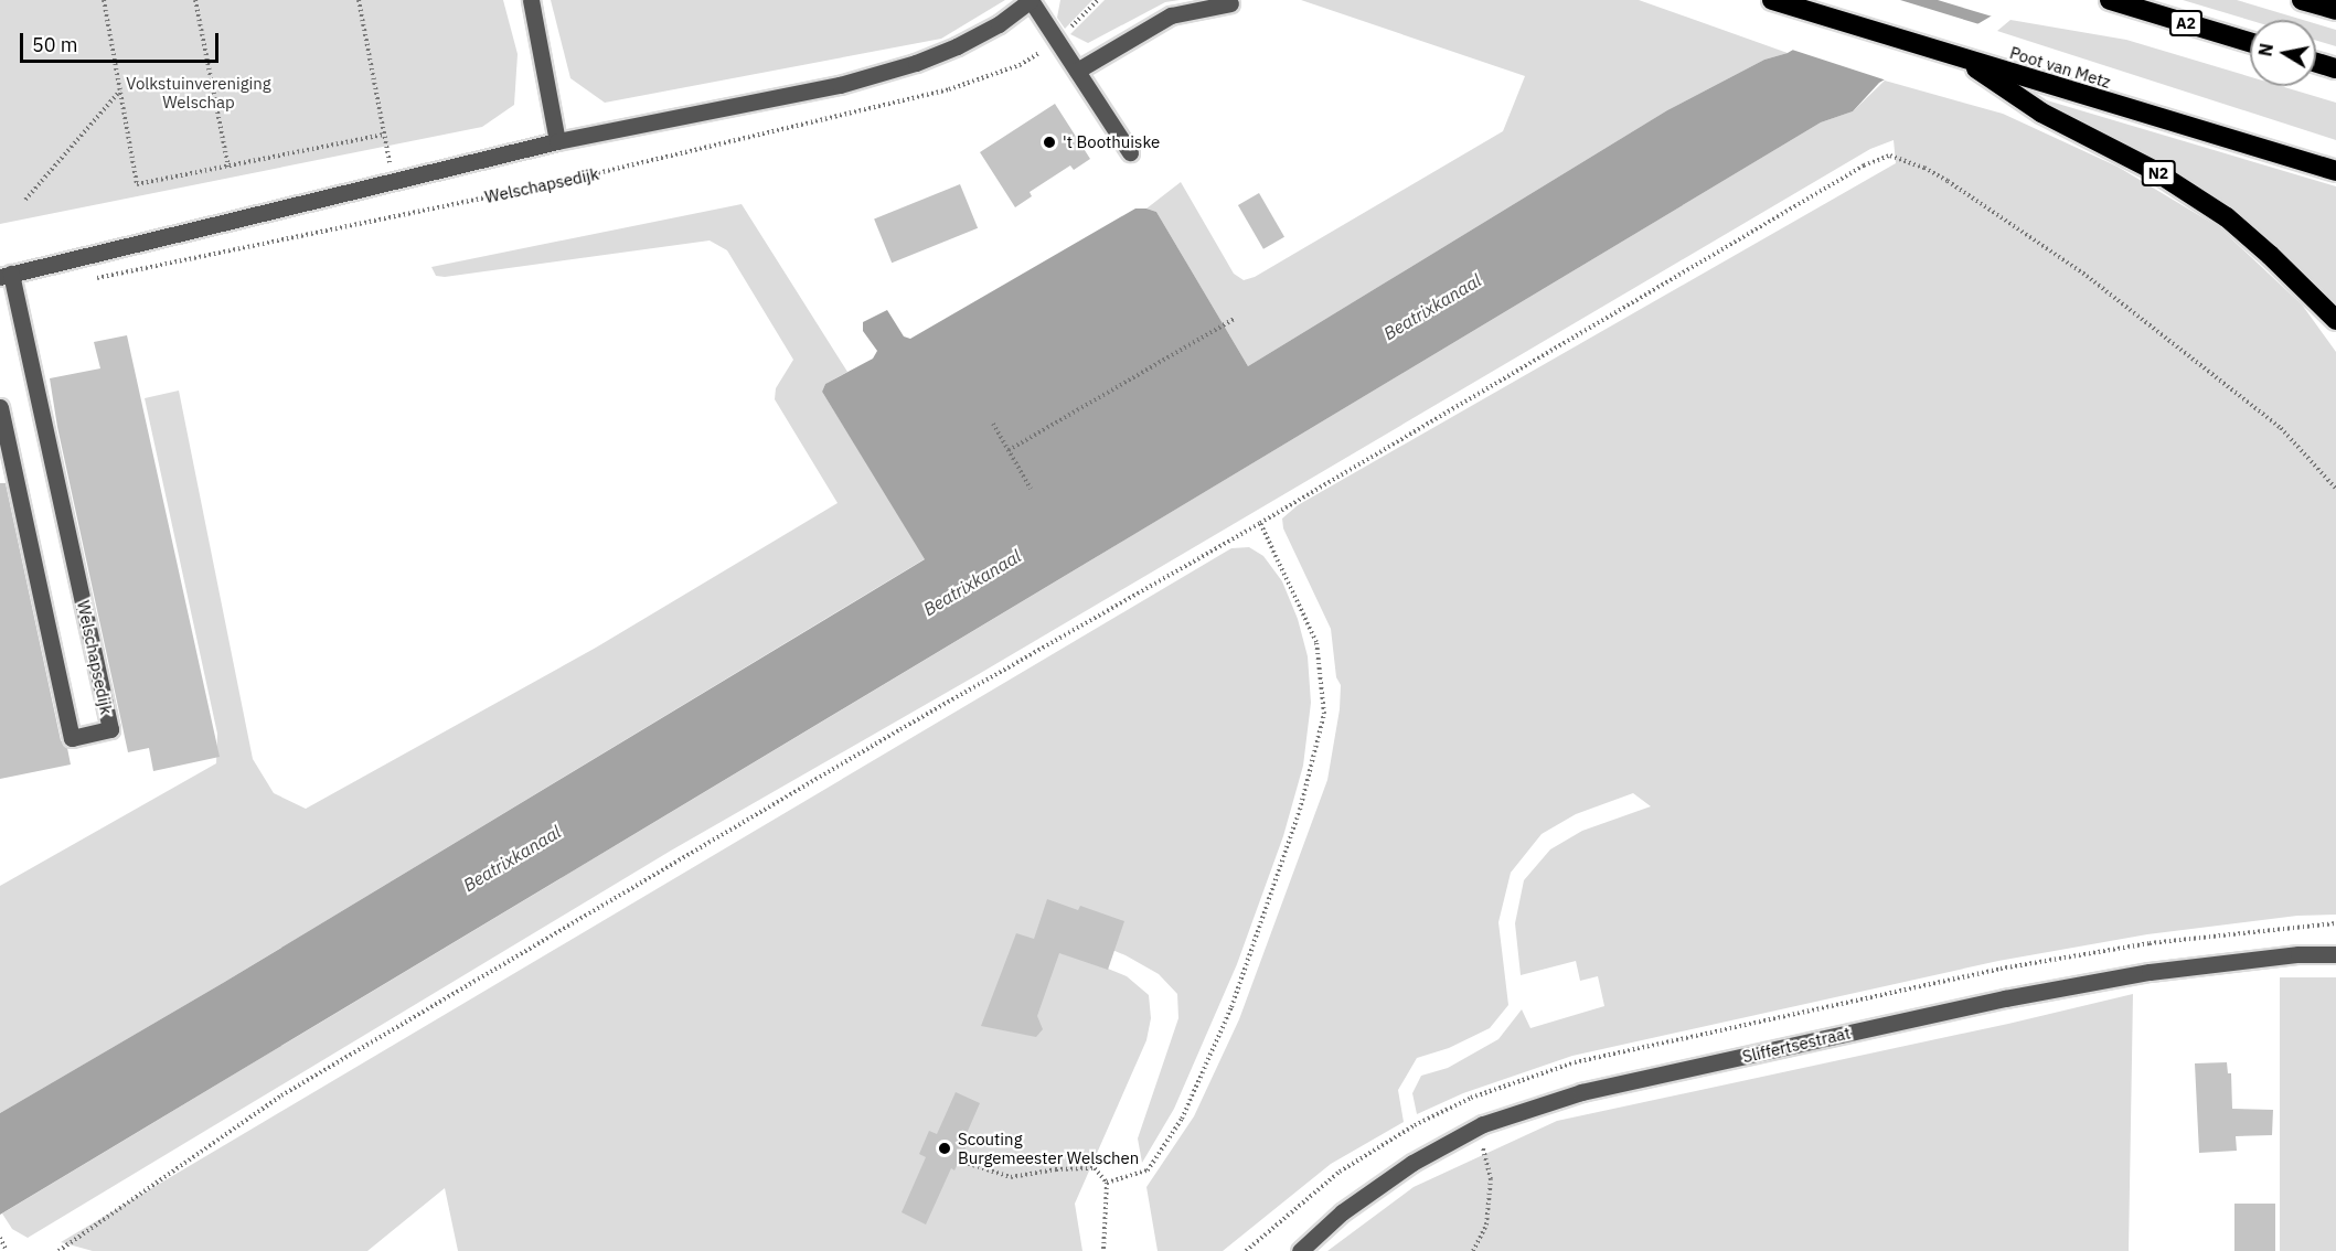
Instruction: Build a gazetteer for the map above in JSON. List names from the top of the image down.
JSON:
{
  "streets": {
    "highway": ["A2", "Poot van Metz", "N2"],
    "street": ["Welschapsedijk", "Sliffertsestraat"]
  },
  "crossings": [
    ["Poot van Metz", "N2"]
  ],
  "water": ["Beatrixkanaal"],
  "parks": ["Volkstuinvereniging Welschap"],
  "places": ["'t Boothuiske", "Scouting Burgemeester Welschen"],
  "scale_bar": "50 m",
  "north": "left"
}
